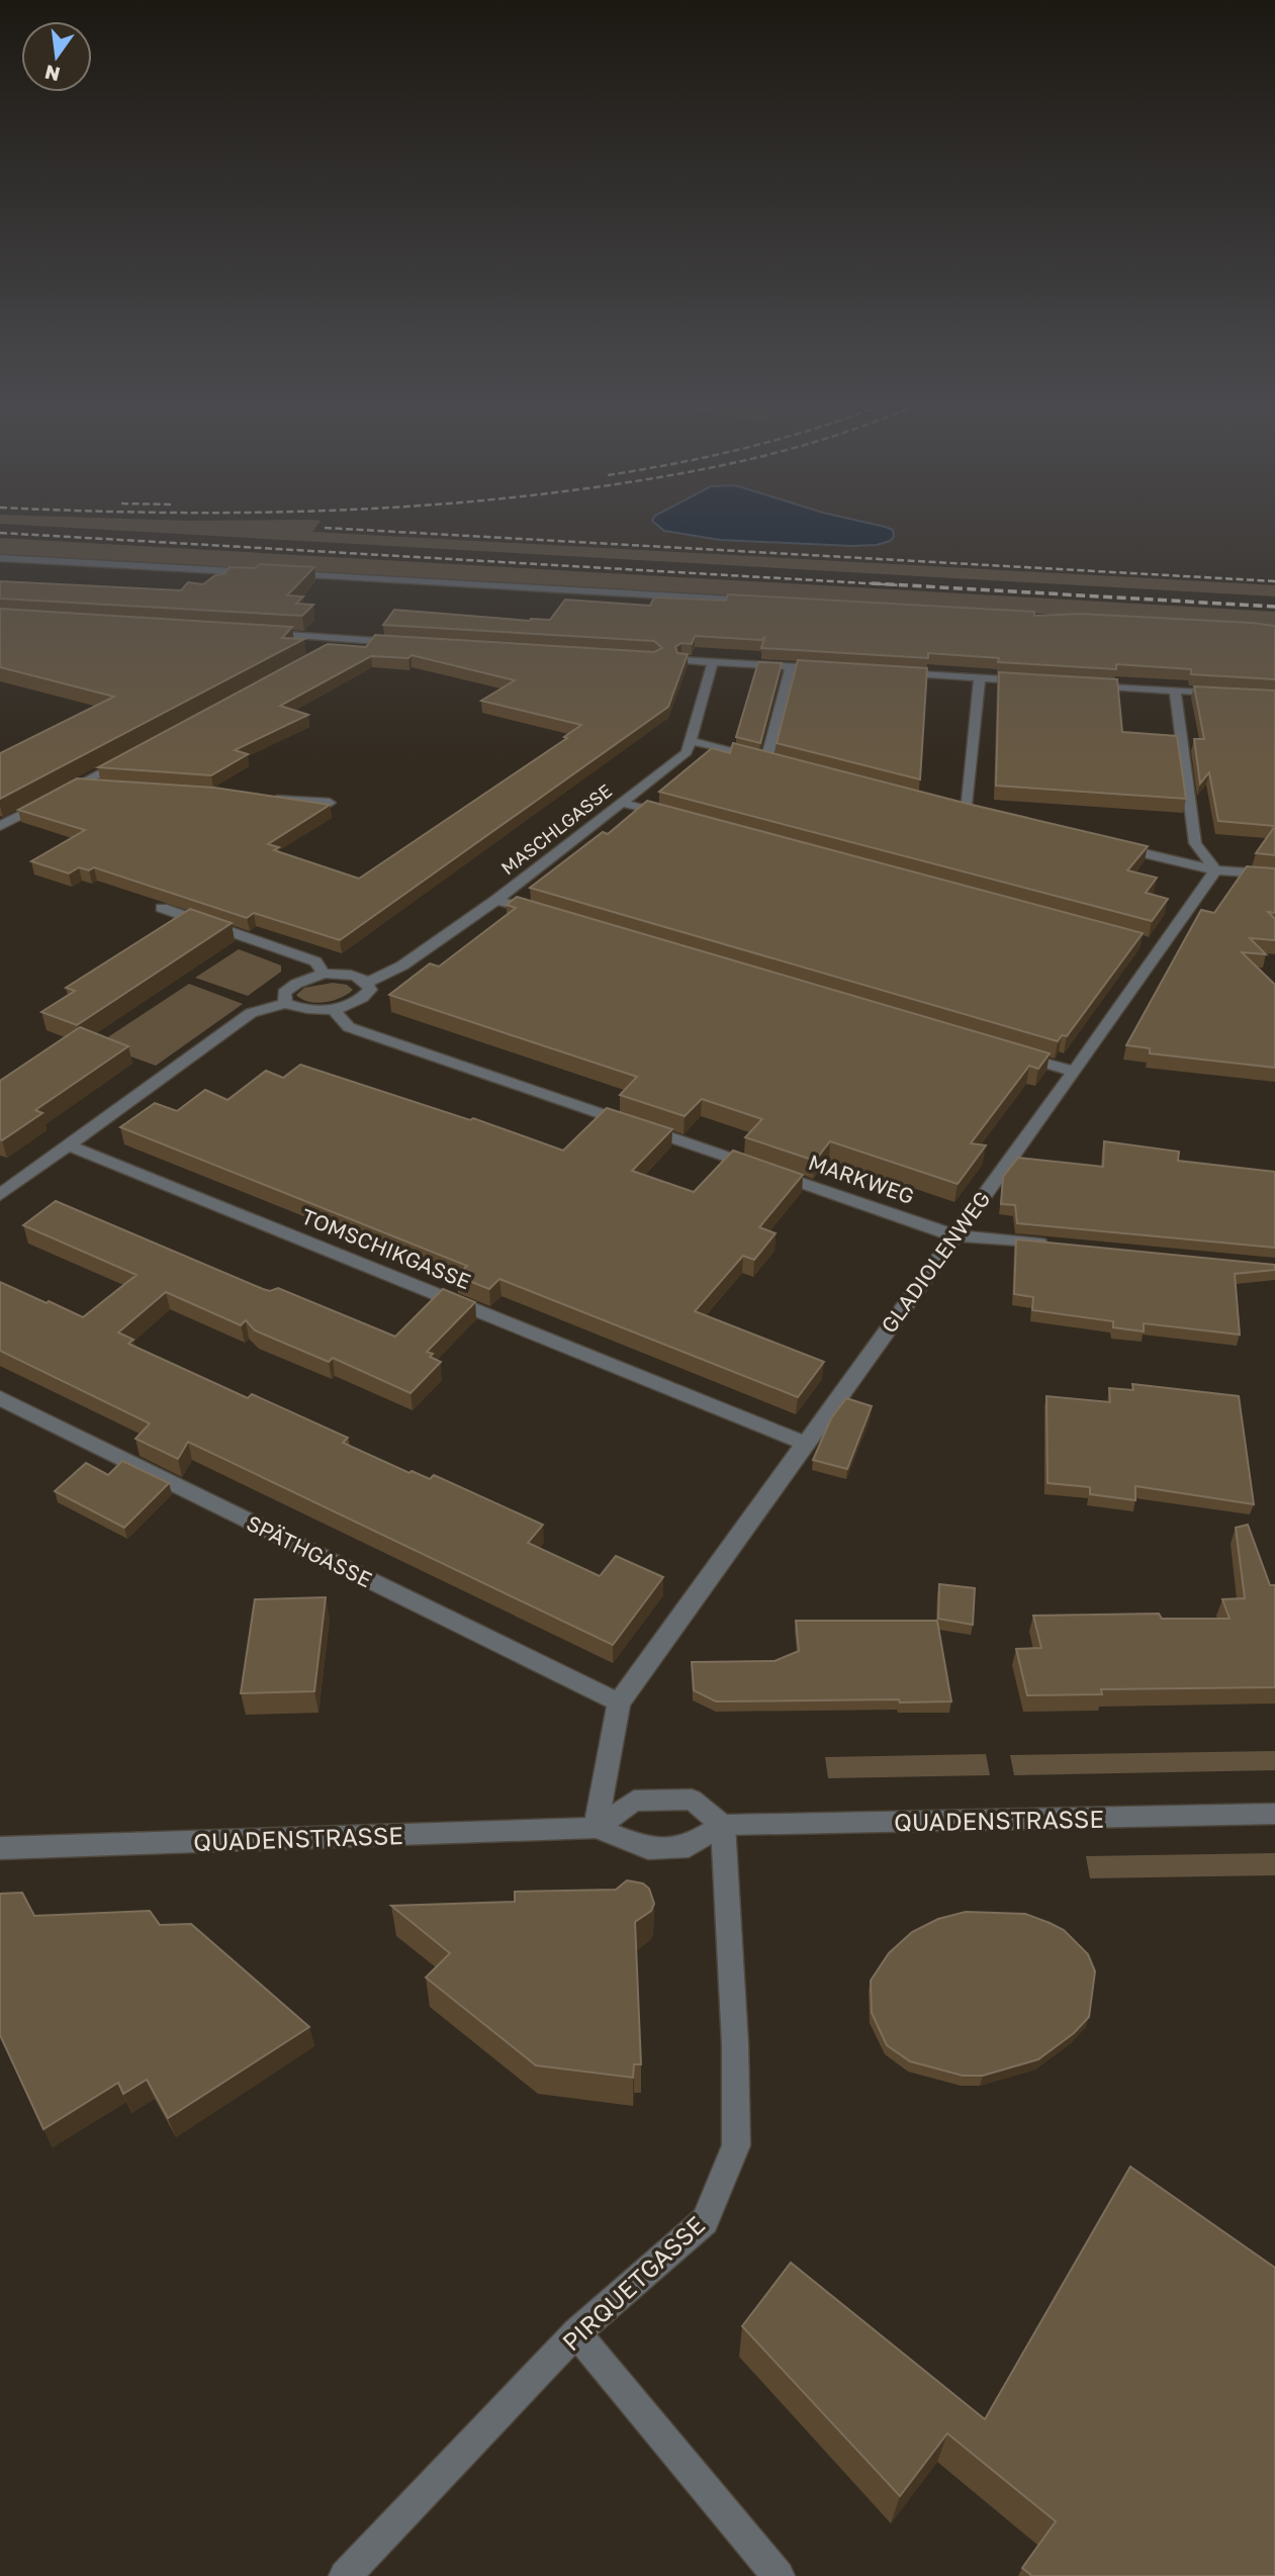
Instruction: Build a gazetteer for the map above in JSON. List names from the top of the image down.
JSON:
{
  "streets": {
    "street": [
      "MASCHLGASSE",
      "MARKWEG",
      "TOMSCHIKGASSE",
      "GLADIOLENWEG",
      "SPÄTHGASSE",
      "QUADENSTRASSE",
      "PIRQUETGASSE"
    ]
  },
  "crossings": [
    ["MARKWEG", "GLADIOLENWEG"],
    ["TOMSCHIKGASSE", "GLADIOLENWEG"],
    ["GLADIOLENWEG", "SPÄTHGASSE"],
    ["GLADIOLENWEG", "QUADENSTRASSE"],
    ["QUADENSTRASSE", "PIRQUETGASSE"]
  ],
  "north": "bottom"
}
